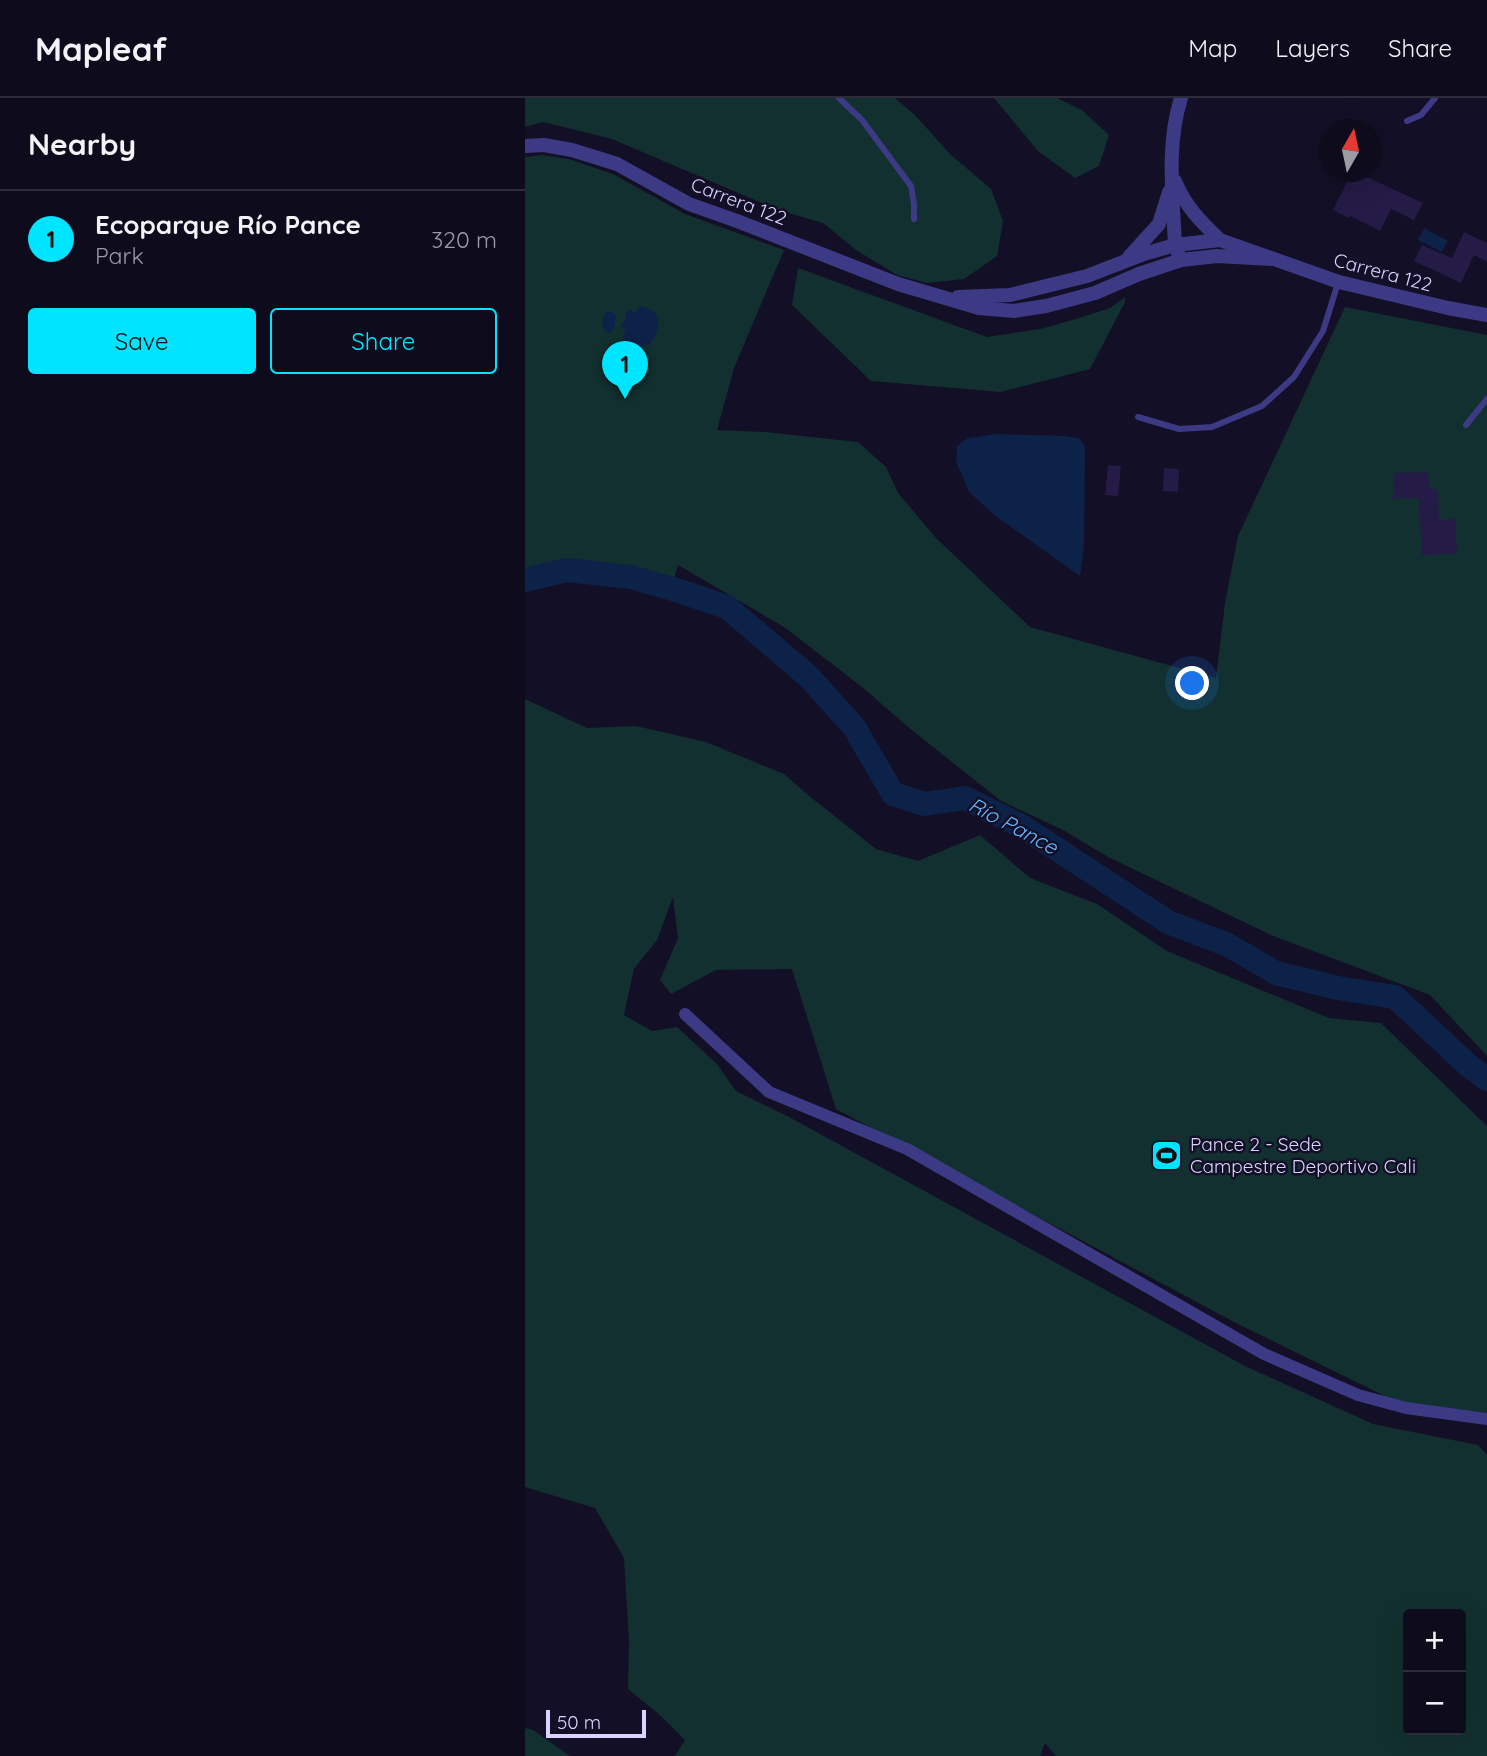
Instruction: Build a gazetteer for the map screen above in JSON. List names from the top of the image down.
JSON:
{
  "streets": {
    "street": ["Carrera 122"]
  },
  "water": ["Río Pance"],
  "places": {
    "sports": ["Pance 2 - Sede Campestre Deportivo Cali"]
  },
  "scale_bar": "50 m",
  "north": "top",
  "page": {
    "header": "Mapleaf",
    "nav": ["Map", "Layers", "Share"],
    "heading": "Nearby",
    "list": [
      {
        "mark": "1",
        "name": "Ecoparque Río Pance",
        "note": "Park",
        "value": "320 m"
      }
    ],
    "buttons": ["Save", "Share"],
    "pins": "1",
    "map_buttons": ["+", "−"],
    "scale": "50 m"
  }
}
